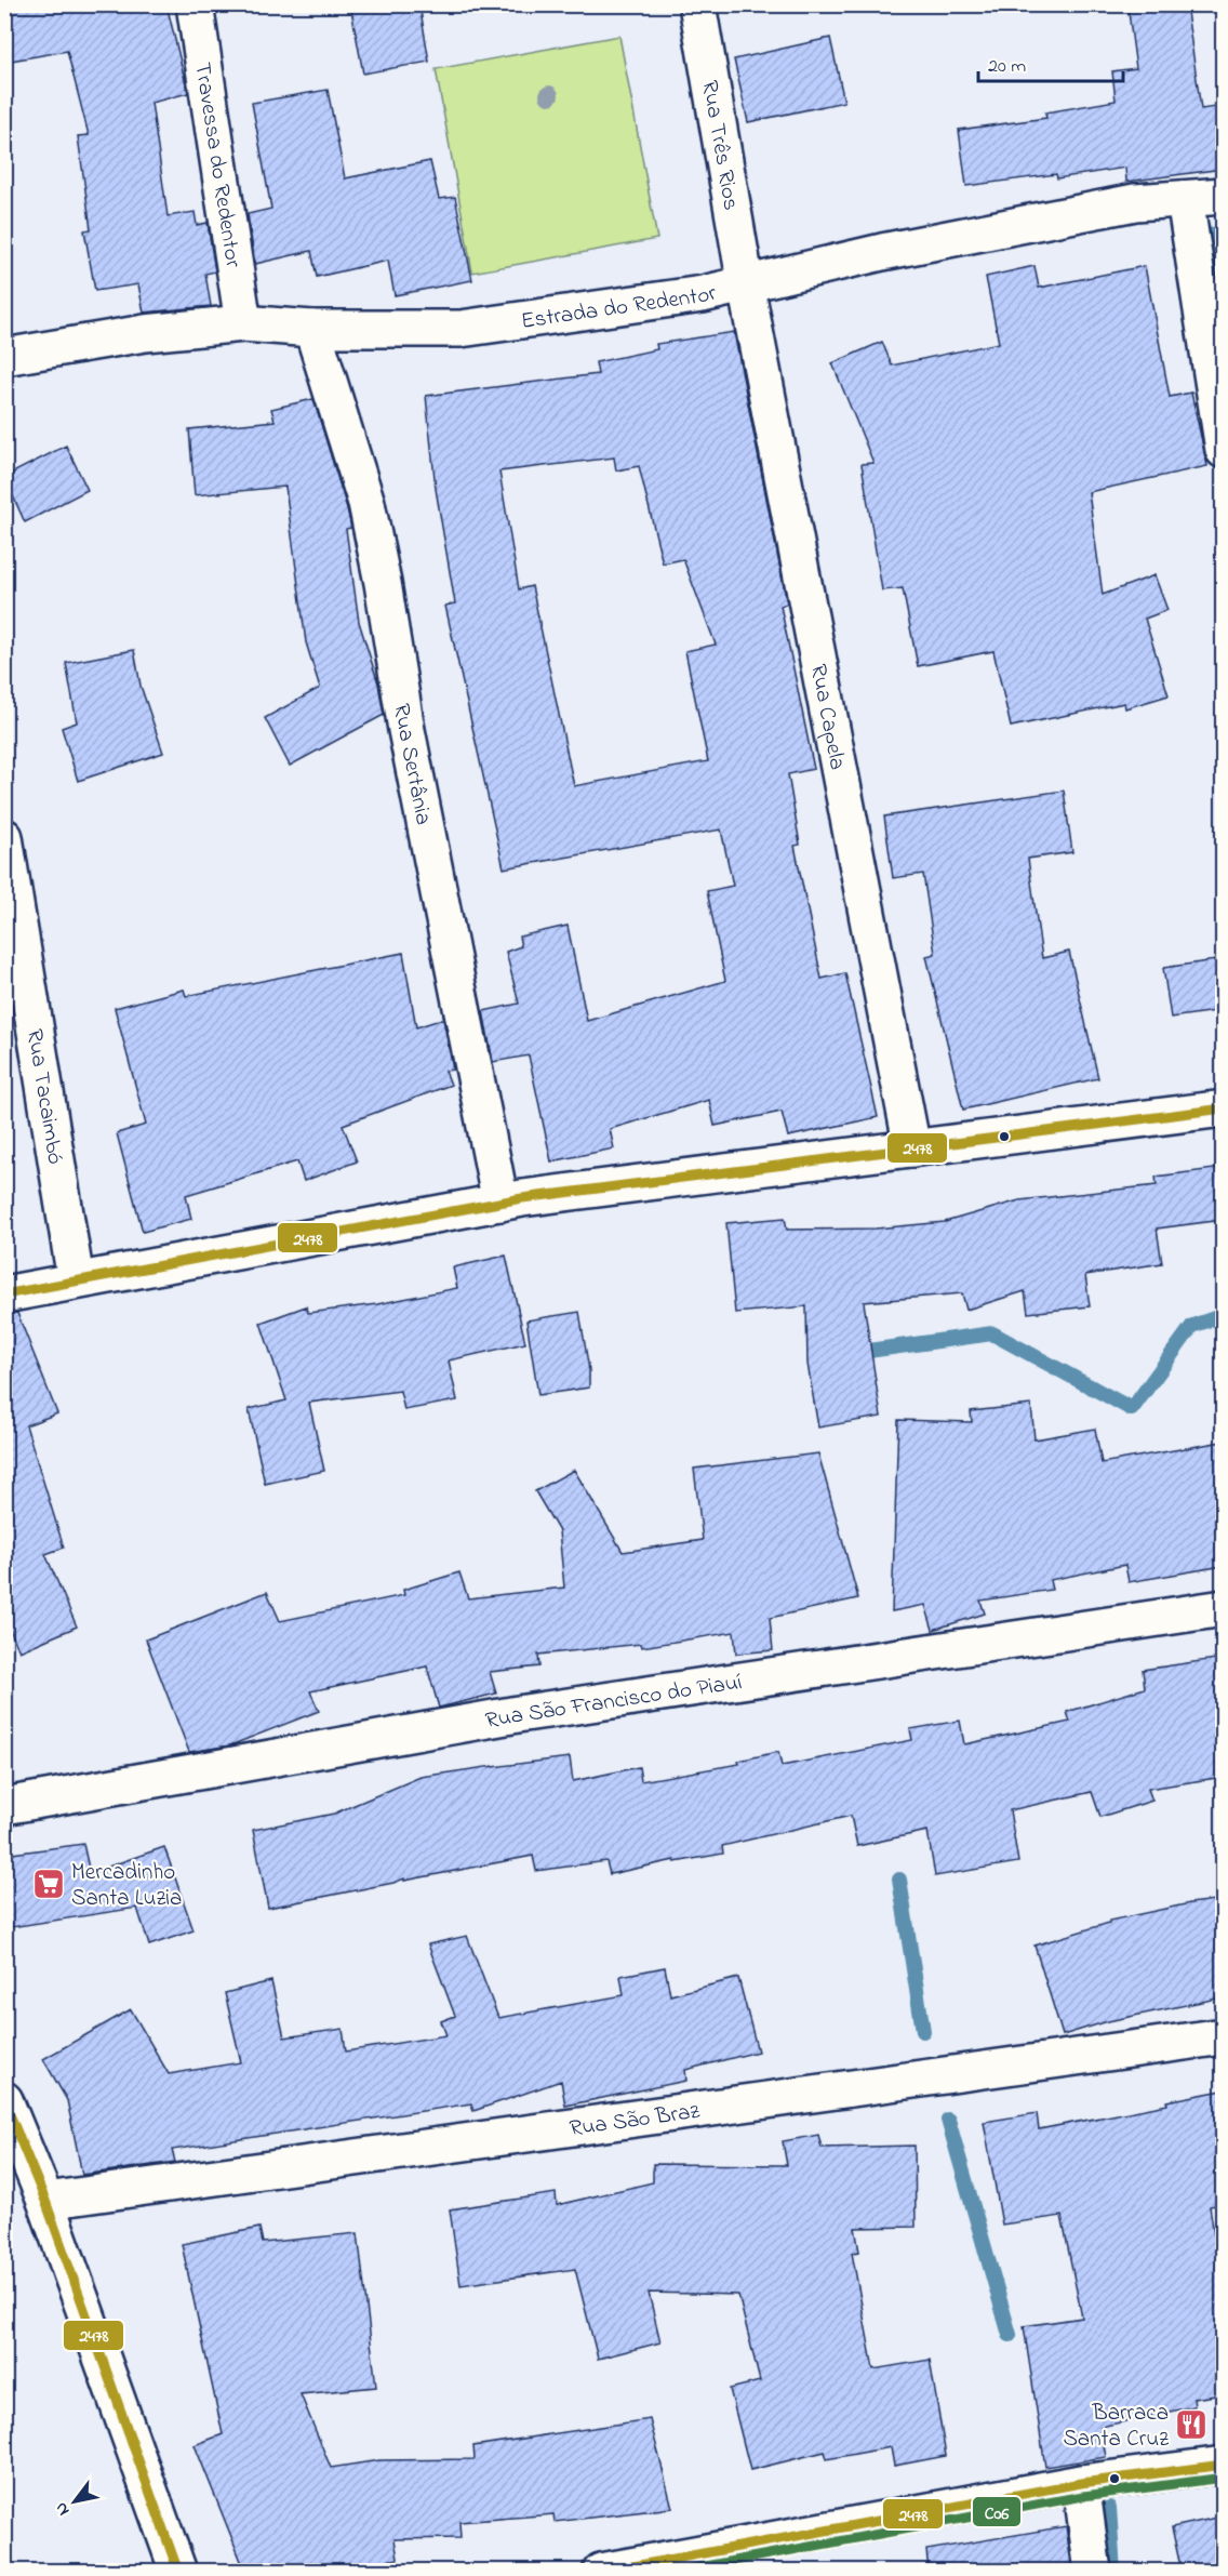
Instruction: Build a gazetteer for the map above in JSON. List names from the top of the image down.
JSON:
{
  "streets": {
    "street": [
      "Rua Três Rios",
      "Travessa do Redentor",
      "Estrada do Redentor",
      "Rua Capela",
      "Rua Sertânia",
      "Rua Tacaimbó",
      "Rua São Francisco do Piauí",
      "Rua São Braz"
    ]
  },
  "crossings": [
    ["Rua Três Rios", "Estrada do Redentor"],
    ["Rua Três Rios", "Rua Capela"],
    ["Travessa do Redentor", "Estrada do Redentor"],
    ["Estrada do Redentor", "Rua Capela"],
    ["Estrada do Redentor", "Rua Sertânia"]
  ],
  "places": {
    "supermarket": ["Mercadinho Santa Luzia"],
    "restaurant": ["Barraca Santa Cruz"]
  },
  "lines": ["transit line 2478", "transit line C06"],
  "scale_bar": "20 m",
  "north": "bottom left"
}
